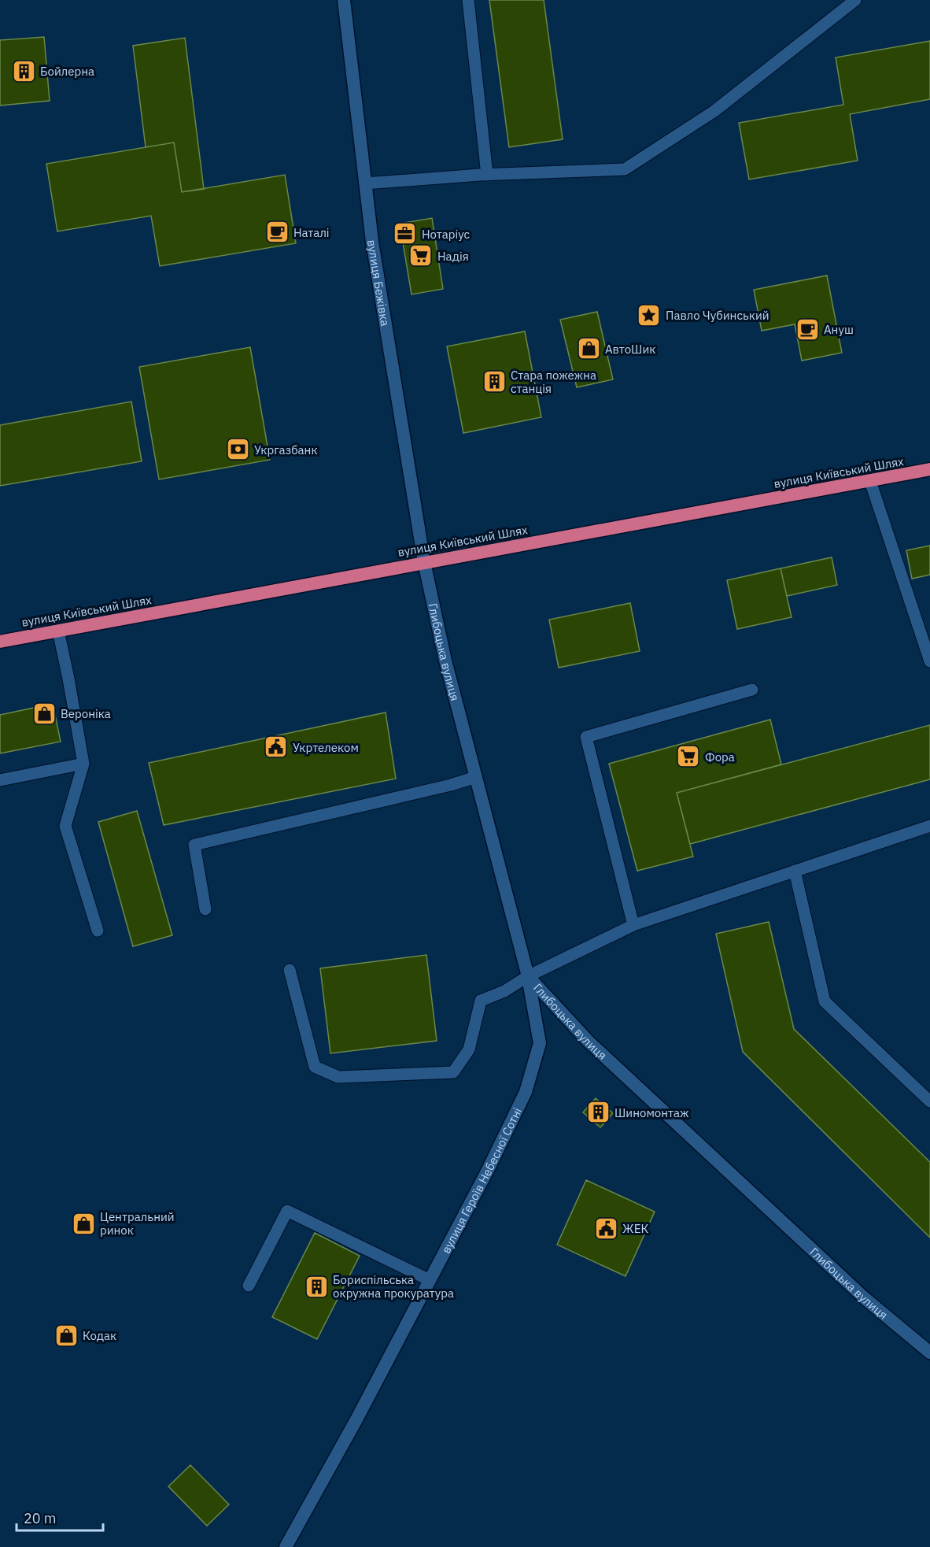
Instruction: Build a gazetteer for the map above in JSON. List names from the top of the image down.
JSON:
{
  "streets": {
    "highway": ["вулиця Київський Шлях"],
    "street": ["вулиця Бежівка", "Глибоцька вулиця", "вулиця Героїв Небесної Сотні"]
  },
  "crossings": [
    ["вулиця Бежівка", "вулиця Київський Шлях"],
    ["вулиця Бежівка", "Глибоцька вулиця"],
    ["вулиця Київський Шлях", "Глибоцька вулиця"],
    ["Глибоцька вулиця", "вулиця Героїв Небесної Сотні"]
  ],
  "places": {
    "building": [
      "Бойлерна",
      "Стара пожежна станція",
      "Шиномонтаж",
      "Бориспільська окружна прокуратура"
    ],
    "cafe": ["Наталі", "Ануш"],
    "office": ["Нотаріус"],
    "supermarket": ["Надія", "Фора"],
    "place": ["Павло Чубинський"],
    "shop": [
      "АвтоШик",
      "Вероніка",
      "Центральний ринок",
      "Кодак"
    ],
    "bank": ["Укргазбанк"],
    "public building": ["Укртелеком", "ЖЕК"]
  },
  "scale_bar": "20 m"
}
